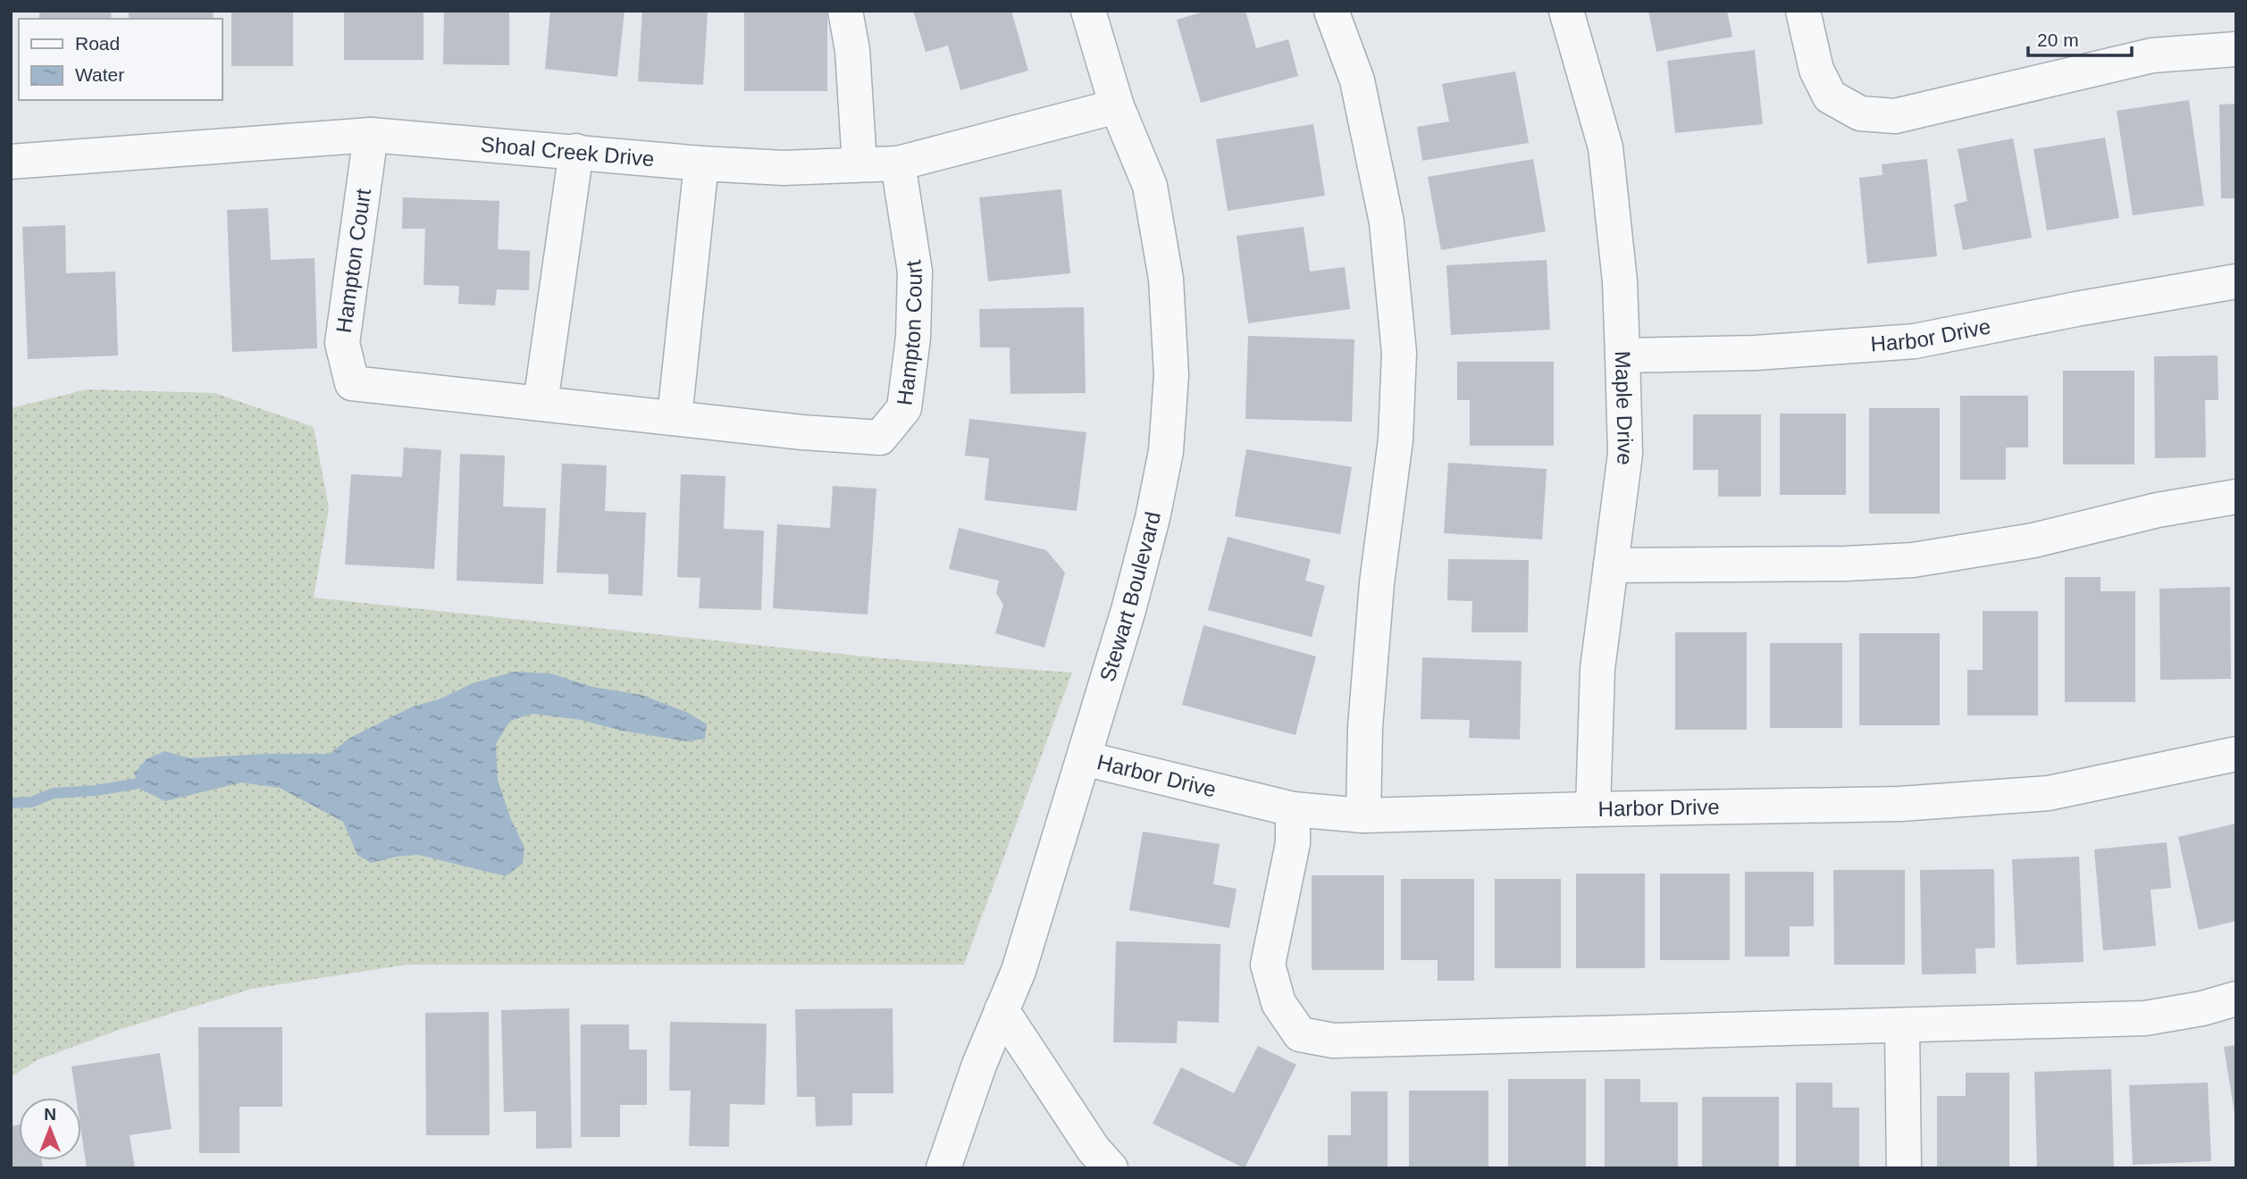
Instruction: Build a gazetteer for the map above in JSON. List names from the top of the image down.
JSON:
{
  "streets": {
    "street": [
      "Shoal Creek Drive",
      "Hampton Court",
      "Harbor Drive",
      "Maple Drive",
      "Stewart Boulevard"
    ]
  },
  "crossings": [
    ["Shoal Creek Drive", "Hampton Court"],
    ["Shoal Creek Drive", "Stewart Boulevard"],
    ["Harbor Drive", "Maple Drive"],
    ["Harbor Drive", "Stewart Boulevard"]
  ],
  "legend": ["Road", "Water"],
  "scale_bar": "20 m",
  "north": "top"
}
